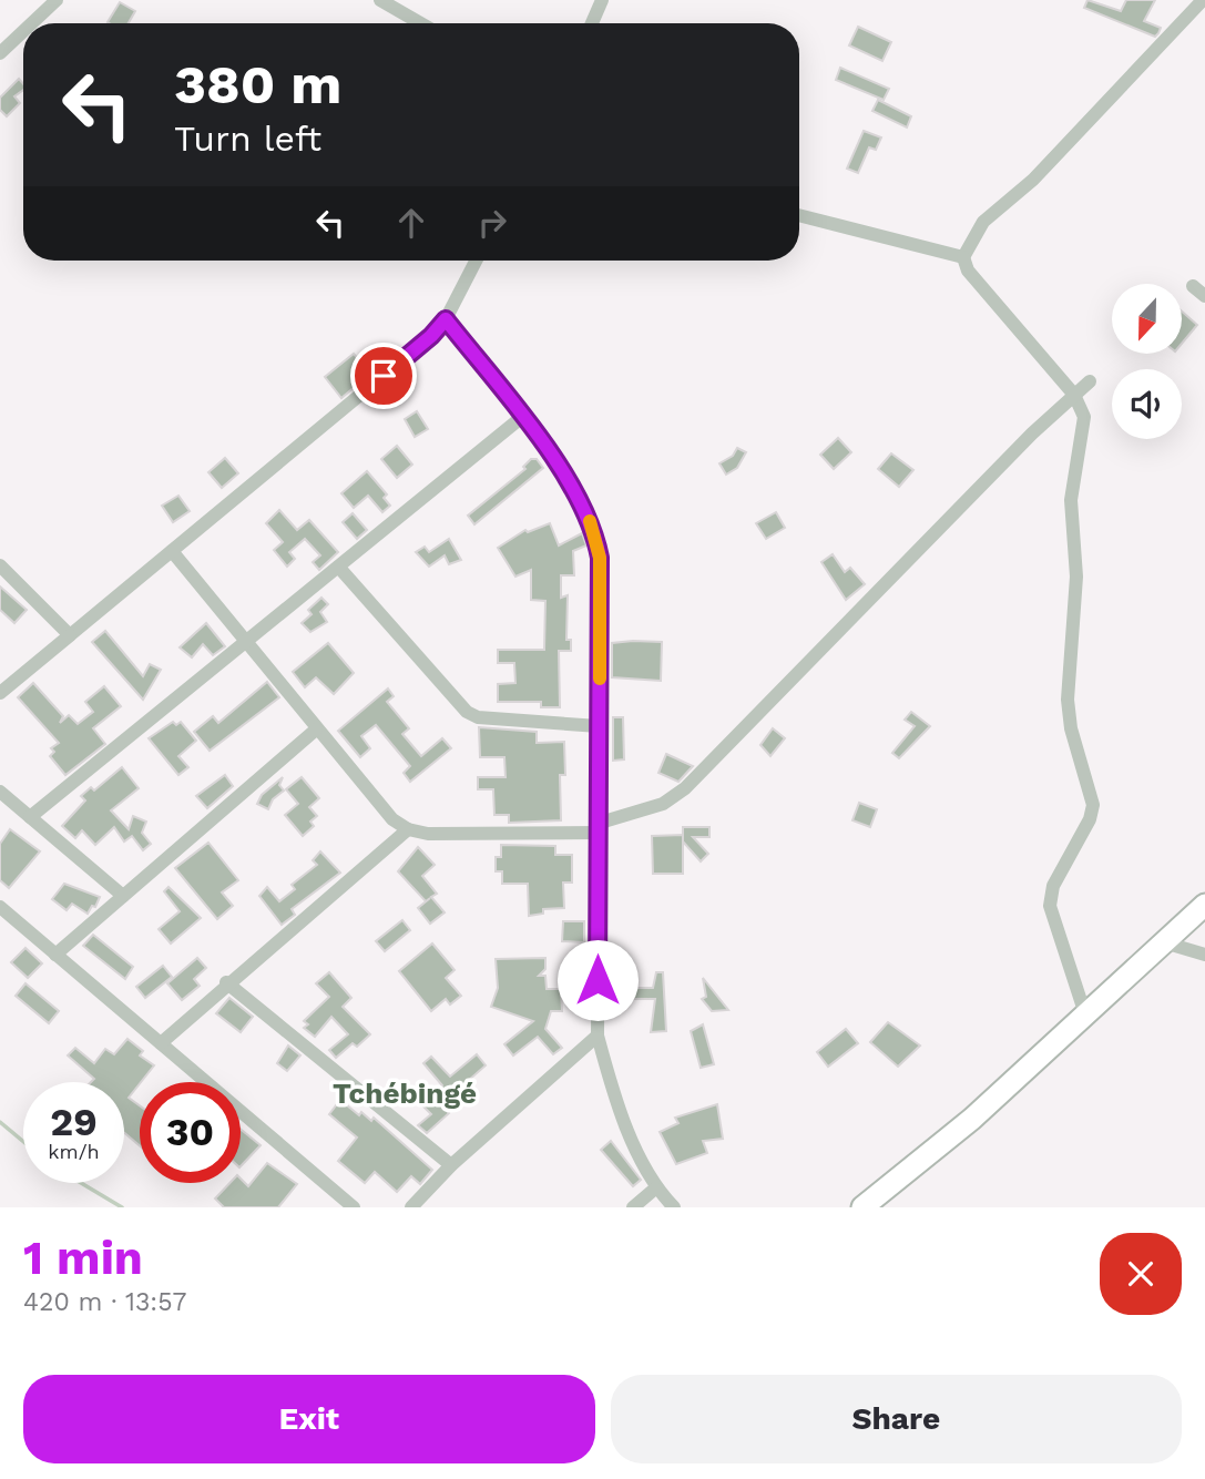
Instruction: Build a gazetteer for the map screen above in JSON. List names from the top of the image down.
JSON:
{
  "districts": ["Tchébingé"],
  "north": "bottom",
  "page": {
    "turn": ["380 m", "Turn left"],
    "speed": "29 km/h",
    "limit": "30",
    "heading": ["1 min", "420 m · 13:57"],
    "buttons": ["Exit", "Share"]
  }
}
